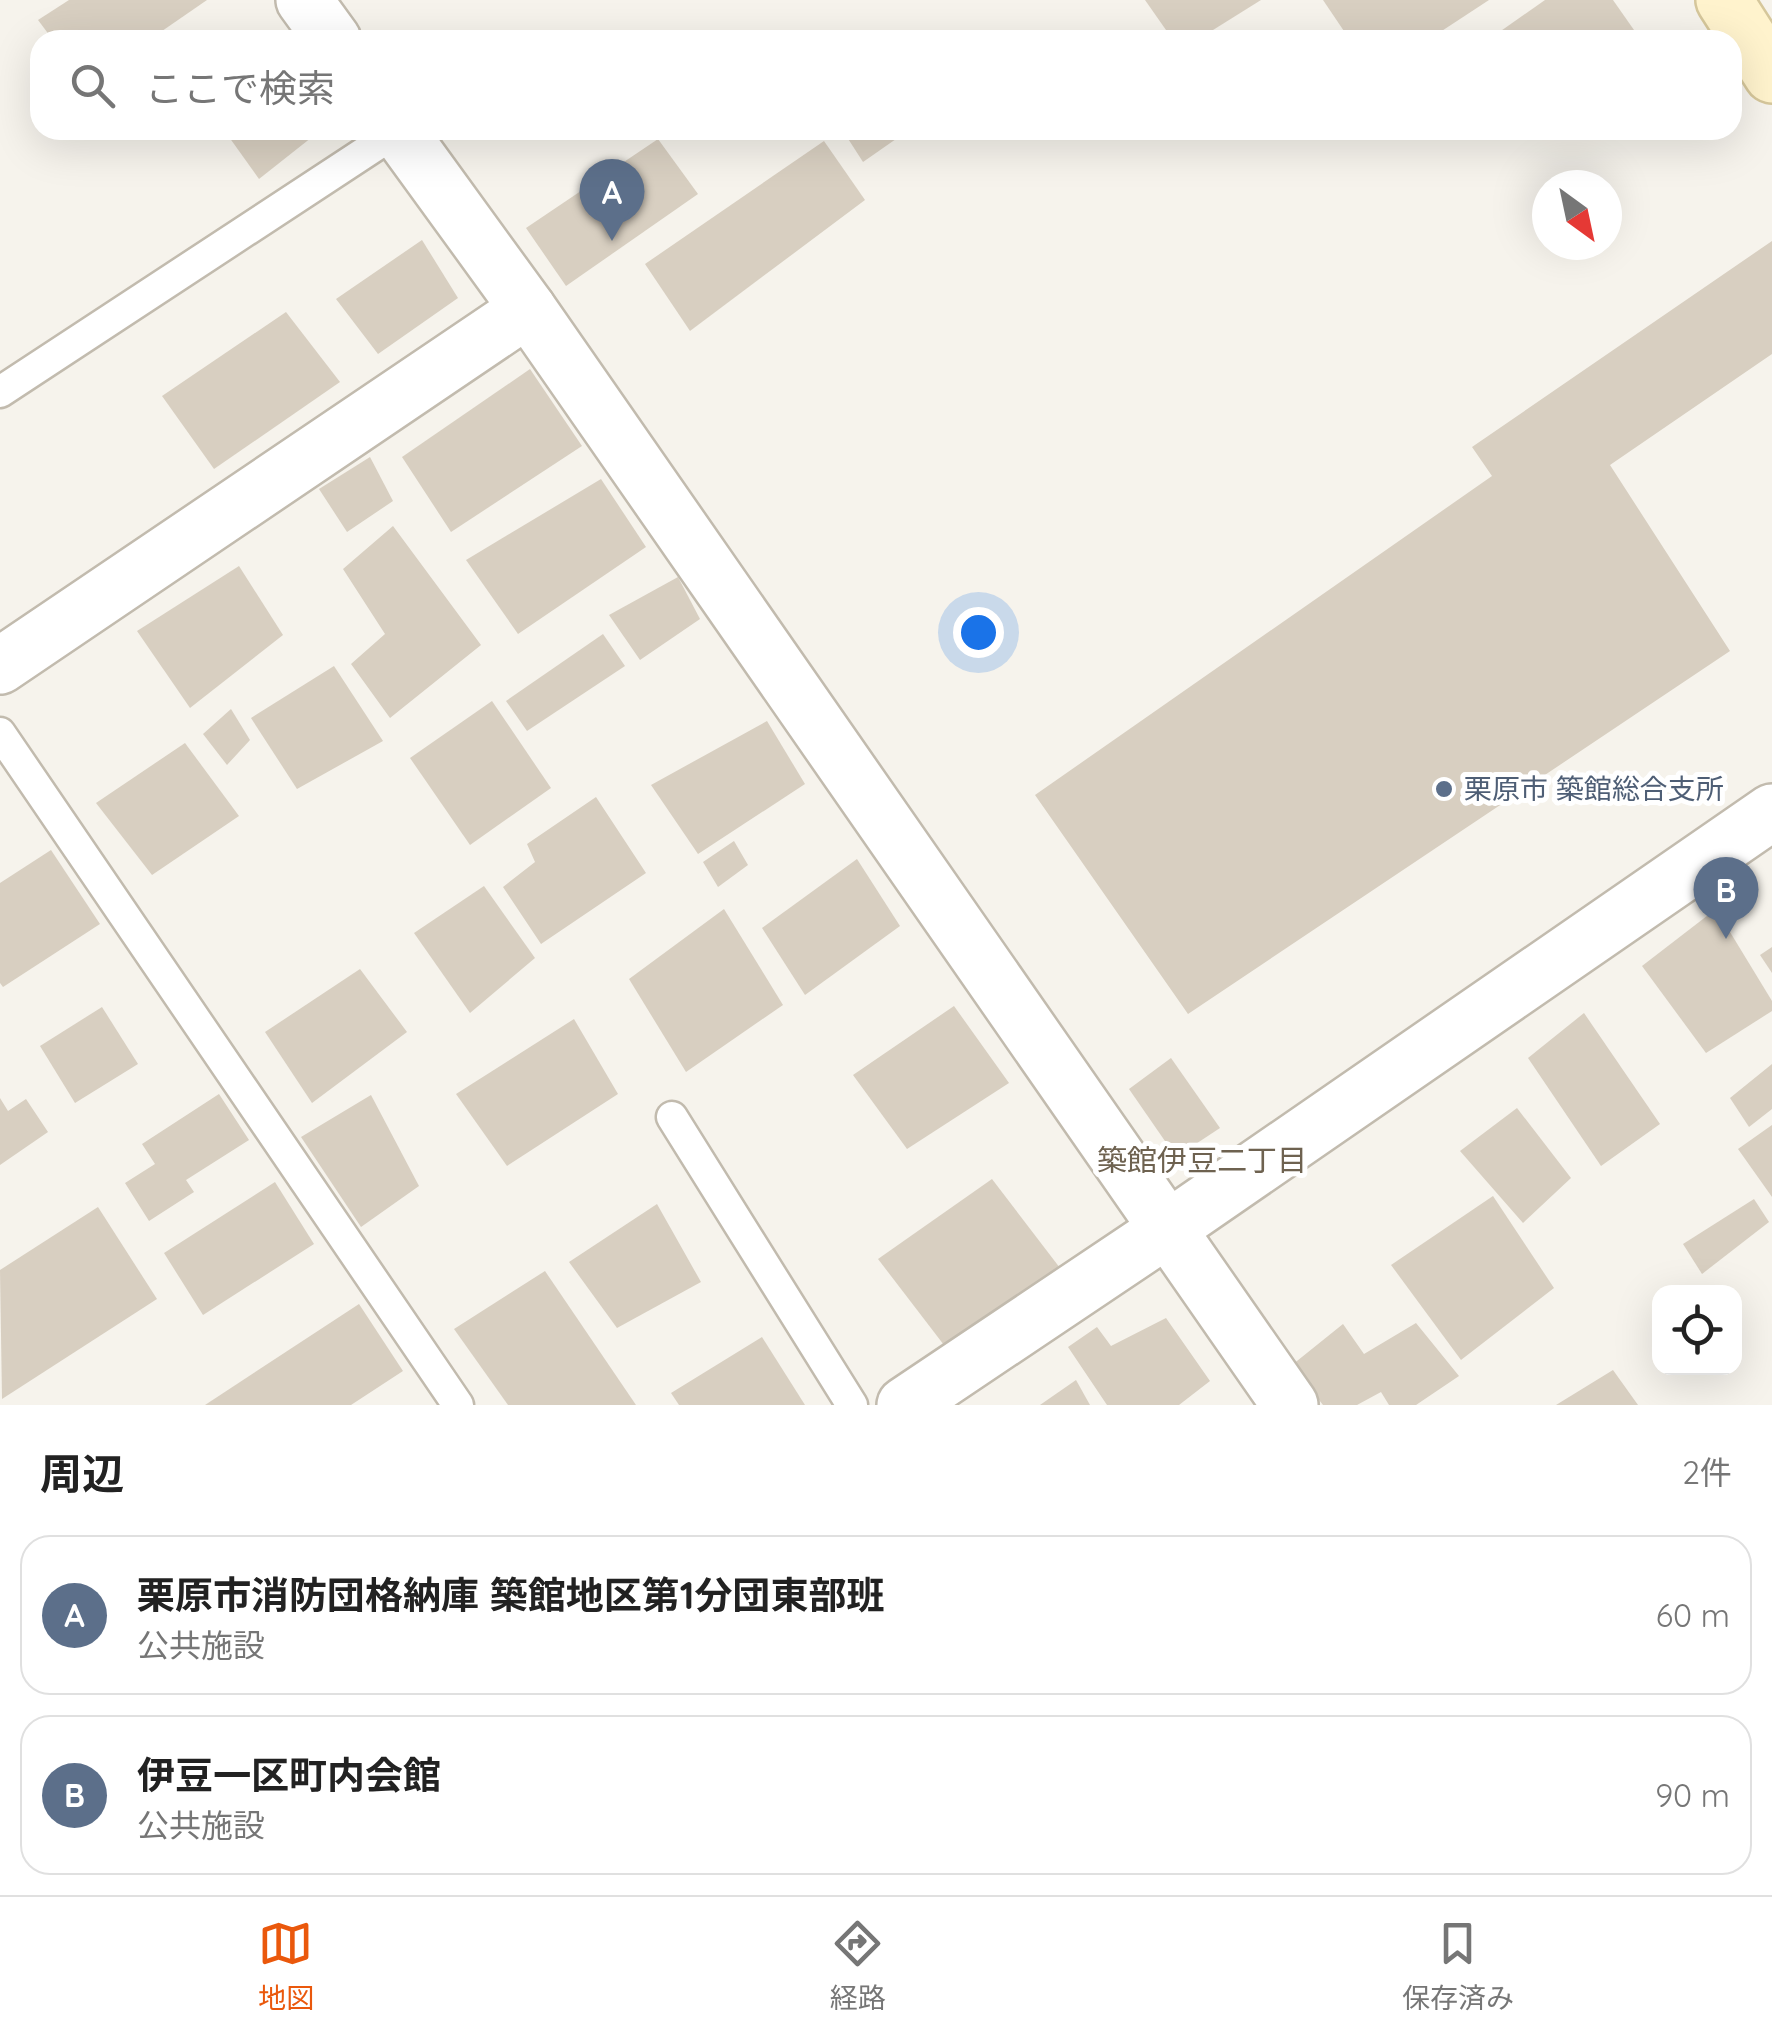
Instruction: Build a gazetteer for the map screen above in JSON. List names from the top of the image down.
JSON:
{
  "districts": ["築館伊豆二丁目"],
  "places": ["栗原市 築館総合支所"],
  "north": "bottom right",
  "page": {
    "search": "ここで検索",
    "pins": ["A", "B"],
    "heading": ["周辺", "2件"],
    "list": [
      {
        "mark": "A",
        "name": "栗原市消防団格納庫 築館地区第1分団東部班",
        "note": "公共施設",
        "value": "60 m"
      },
      {
        "mark": "B",
        "name": "伊豆一区町内会館",
        "note": "公共施設",
        "value": "90 m"
      }
    ],
    "nav": ["地図", "経路", "保存済み"]
  }
}
